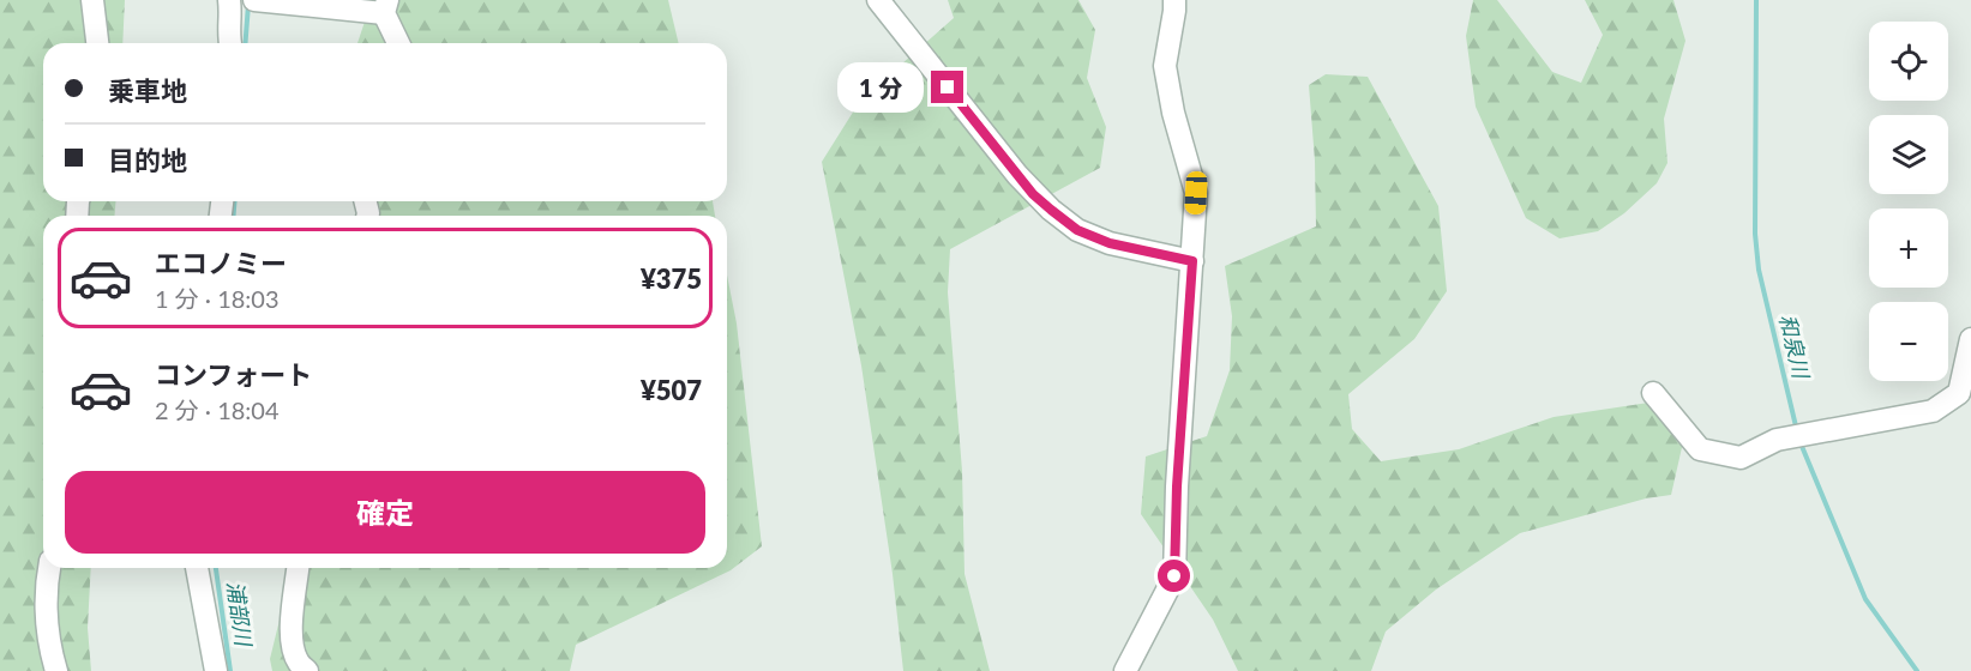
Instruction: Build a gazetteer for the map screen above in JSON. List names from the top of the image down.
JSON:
{
  "water": ["和泉川", "浦部川"],
  "page": {
    "map_buttons": ["+", "−"],
    "banner": ["乗車地", "目的地"],
    "bubble": "1 分",
    "list": [
      {
        "name": "エコノミー",
        "note": "1 分 · 18:03",
        "value": "¥375"
      },
      {
        "name": "コンフォート",
        "note": "2 分 · 18:04",
        "value": "¥507"
      }
    ],
    "buttons": "確定"
  }
}
